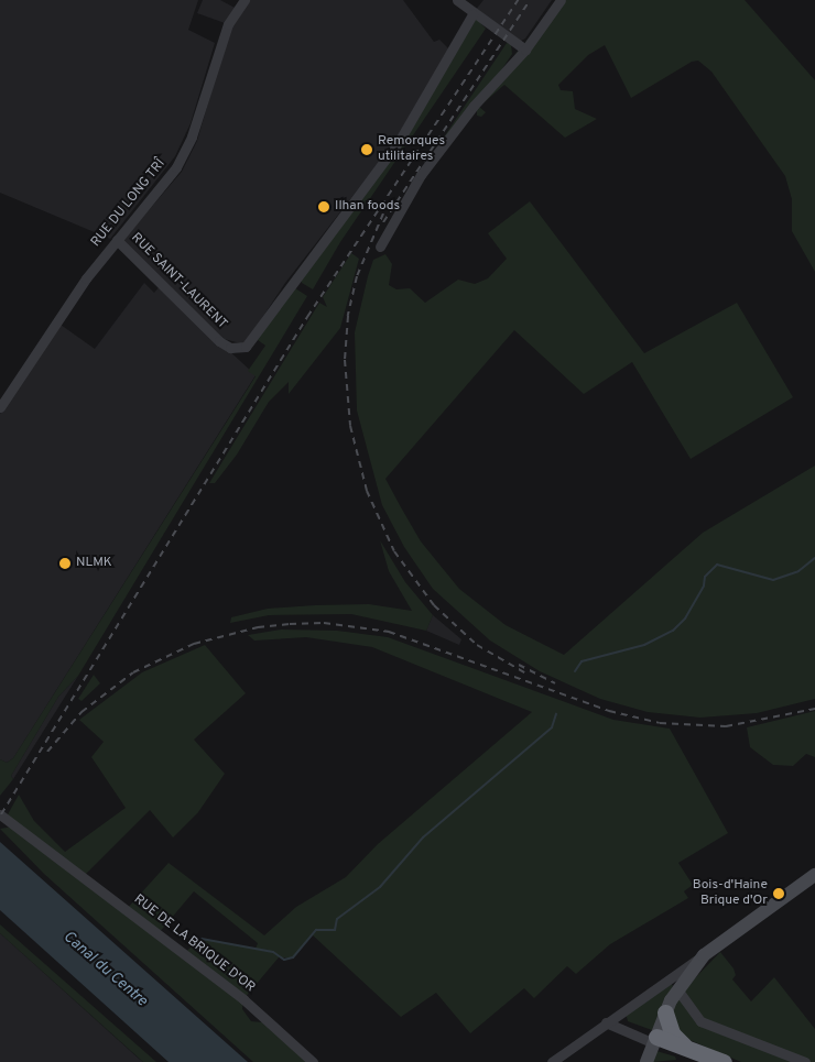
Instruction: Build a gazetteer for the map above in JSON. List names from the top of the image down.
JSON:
{
  "streets": {
    "street": ["RUE DU LONG TRÎ", "RUE SAINT-LAURENT", "RUE DE LA BRIQUE D'OR"]
  },
  "crossings": [
    ["RUE DU LONG TRÎ", "RUE SAINT-LAURENT"]
  ],
  "water": ["Canal du Centre"],
  "places": [
    "Remorques utilitaires",
    "Ilhan foods",
    "NLMK",
    "Bois-d'Haine Brique d'Or"
  ]
}
